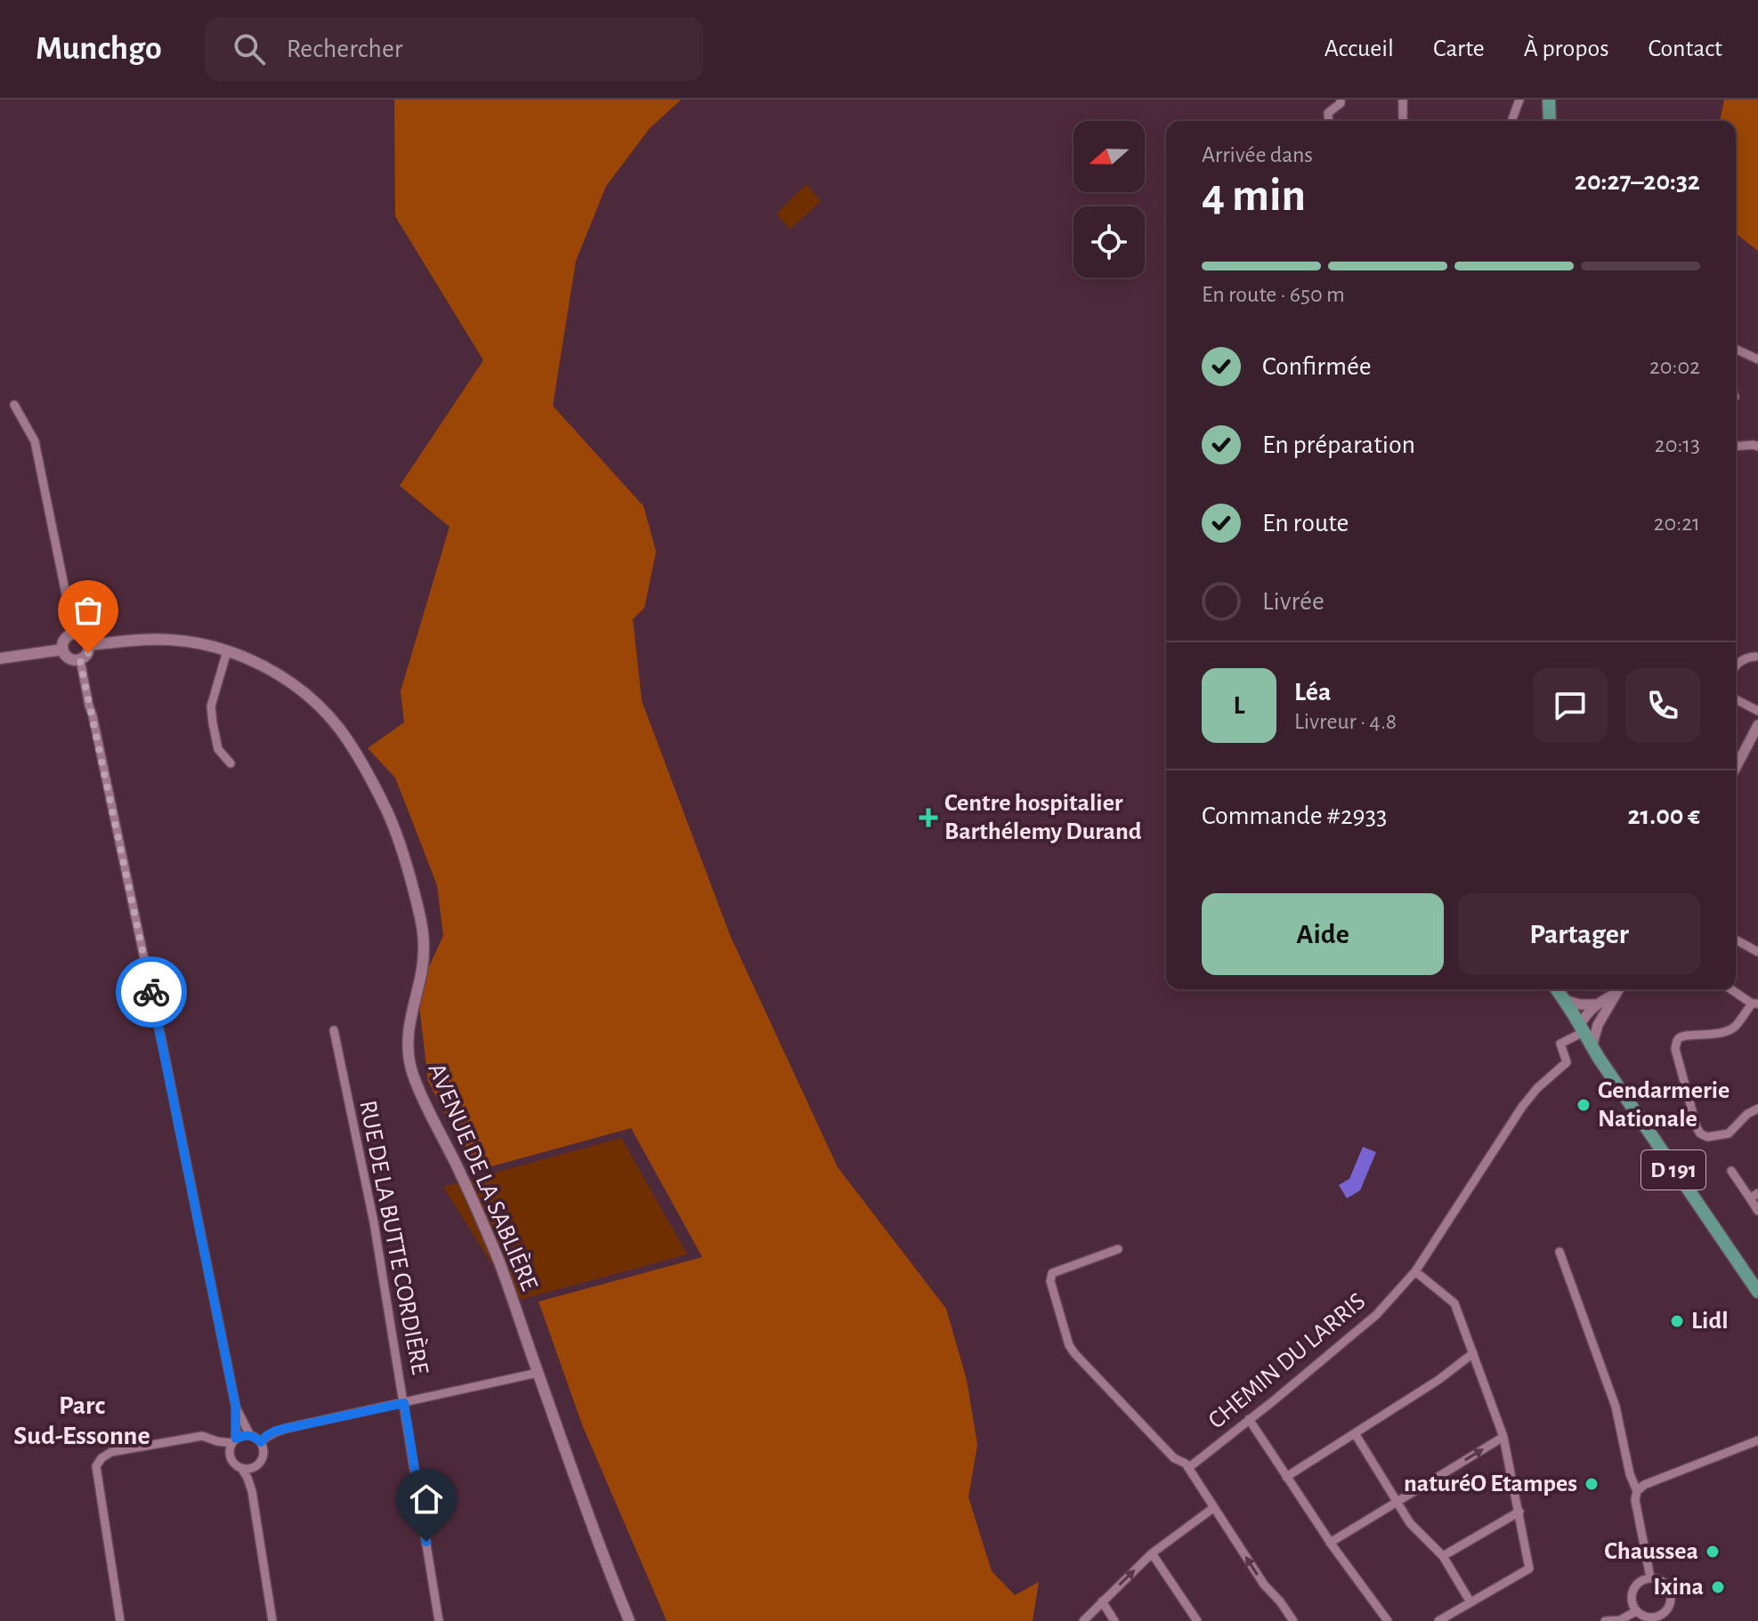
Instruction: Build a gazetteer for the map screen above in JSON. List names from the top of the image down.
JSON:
{
  "streets": {
    "main road": ["D 191", "AVENUE DE LA SABLIÈRE"],
    "street": ["RUE DE LA BUTTE CORDIÈRE", "CHEMIN DU LARRIS"]
  },
  "crossings": [
    ["D 191", "CHEMIN DU LARRIS"]
  ],
  "districts": ["Parc Sud-Essonne"],
  "places": {
    "health": ["Centre hospitalier Barthélemy Durand"],
    "other": [
      "Gendarmerie Nationale",
      "Lidl",
      "naturéO Etampes",
      "Chaussea",
      "Ixina"
    ]
  },
  "north": "left",
  "page": {
    "header": "Munchgo",
    "search": "Rechercher",
    "nav": [
      "Accueil",
      "Carte",
      "À propos",
      "Contact"
    ],
    "heading": ["4 min", "Arrivée dans", "20:27–20:32"],
    "panel": [
      "Léa",
      "Livreur · 4.8",
      "Commande #2933",
      "21.00 €"
    ],
    "bar": "En route · 650 m",
    "list": [
      ["Confirmée", "20:02"],
      ["En préparation", "20:13"],
      ["En route", "20:21"],
      "Livrée"
    ],
    "round": "L",
    "buttons": ["Aide", "Partager"]
  }
}
